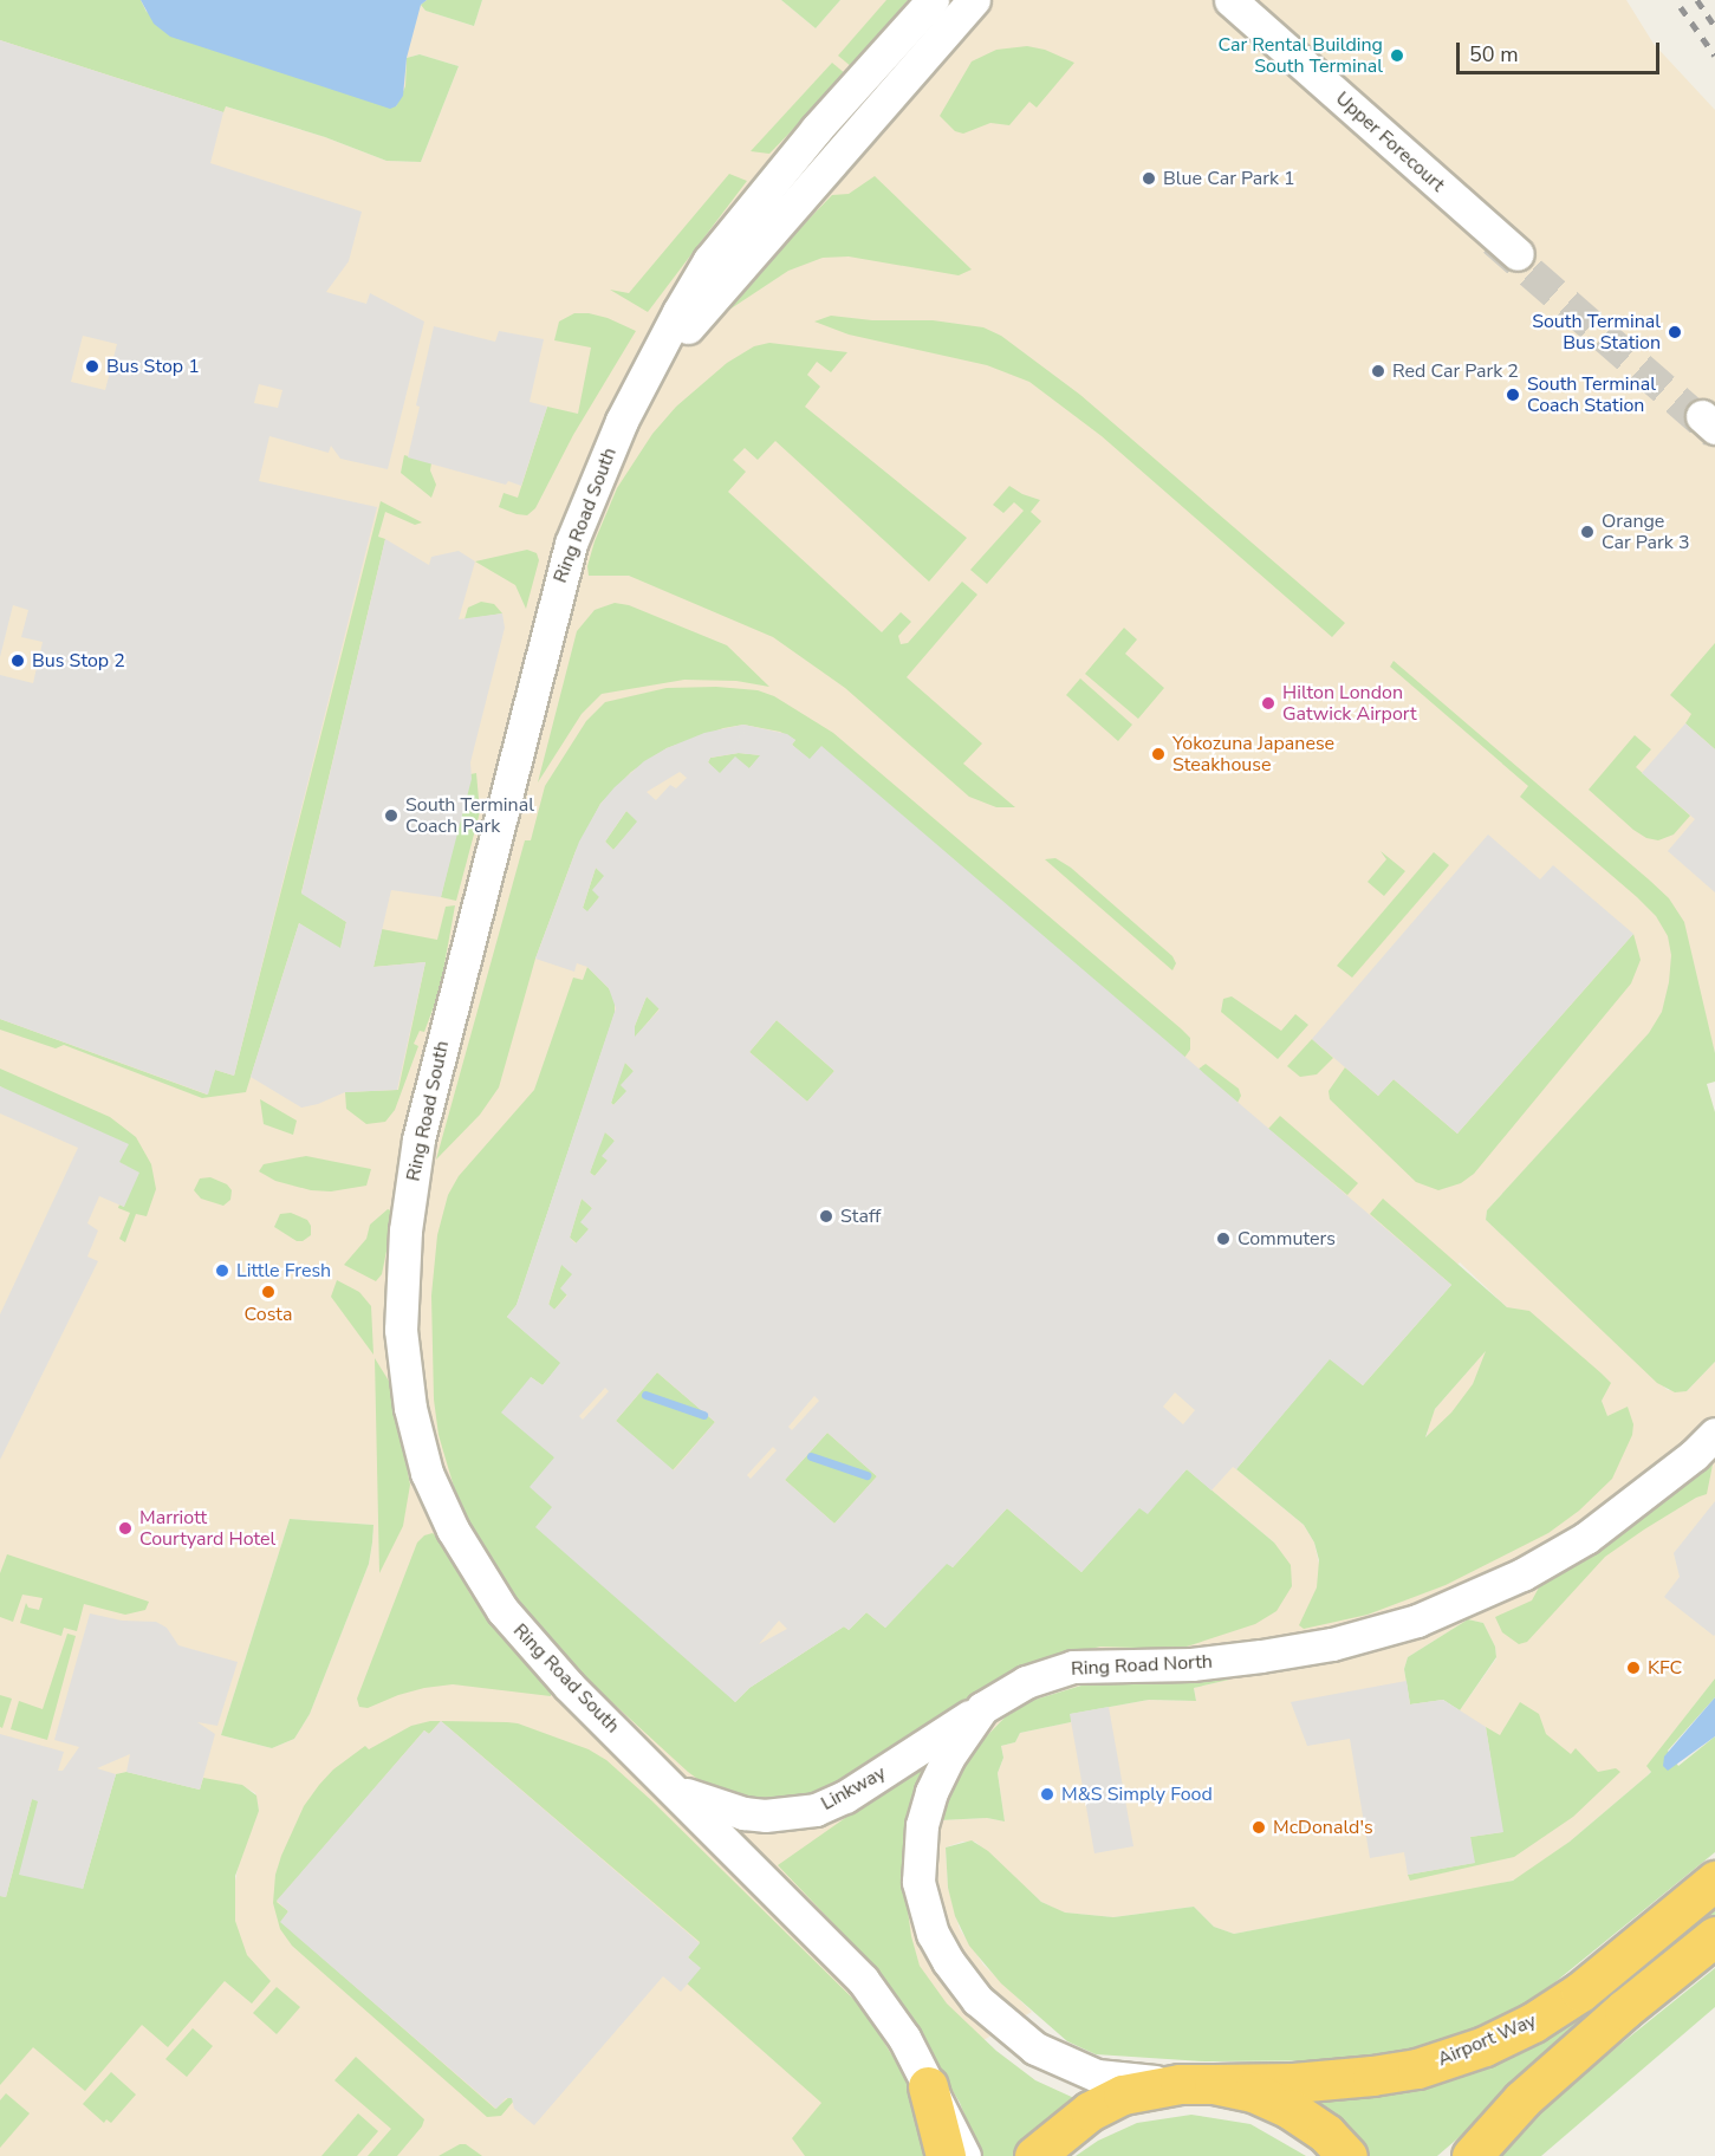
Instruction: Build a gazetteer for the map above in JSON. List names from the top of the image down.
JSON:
{
  "streets": {
    "highway": ["Airport Way"],
    "street": [
      "Upper Forecourt",
      "Ring Road South",
      "Ring Road North",
      "Linkway"
    ]
  },
  "crossings": [
    ["Ring Road South", "Linkway"],
    ["Ring Road North", "Linkway"],
    ["Ring Road North", "Airport Way"]
  ],
  "places": [
    "Car Rental Building South Terminal",
    "Blue Car Park 1",
    "South Terminal Bus Station",
    "Bus Stop 1",
    "Red Car Park 2",
    "South Terminal Coach Station",
    "Orange Car Park 3",
    "Bus Stop 2",
    "Hilton London Gatwick Airport",
    "Yokozuna Japanese Steakhouse",
    "South Terminal Coach Park",
    "Staff",
    "Commuters",
    "Little Fresh",
    "Costa",
    "Marriott Courtyard Hotel",
    "KFC",
    "M&S Simply Food",
    "McDonald's"
  ],
  "scale_bar": "50 m"
}
